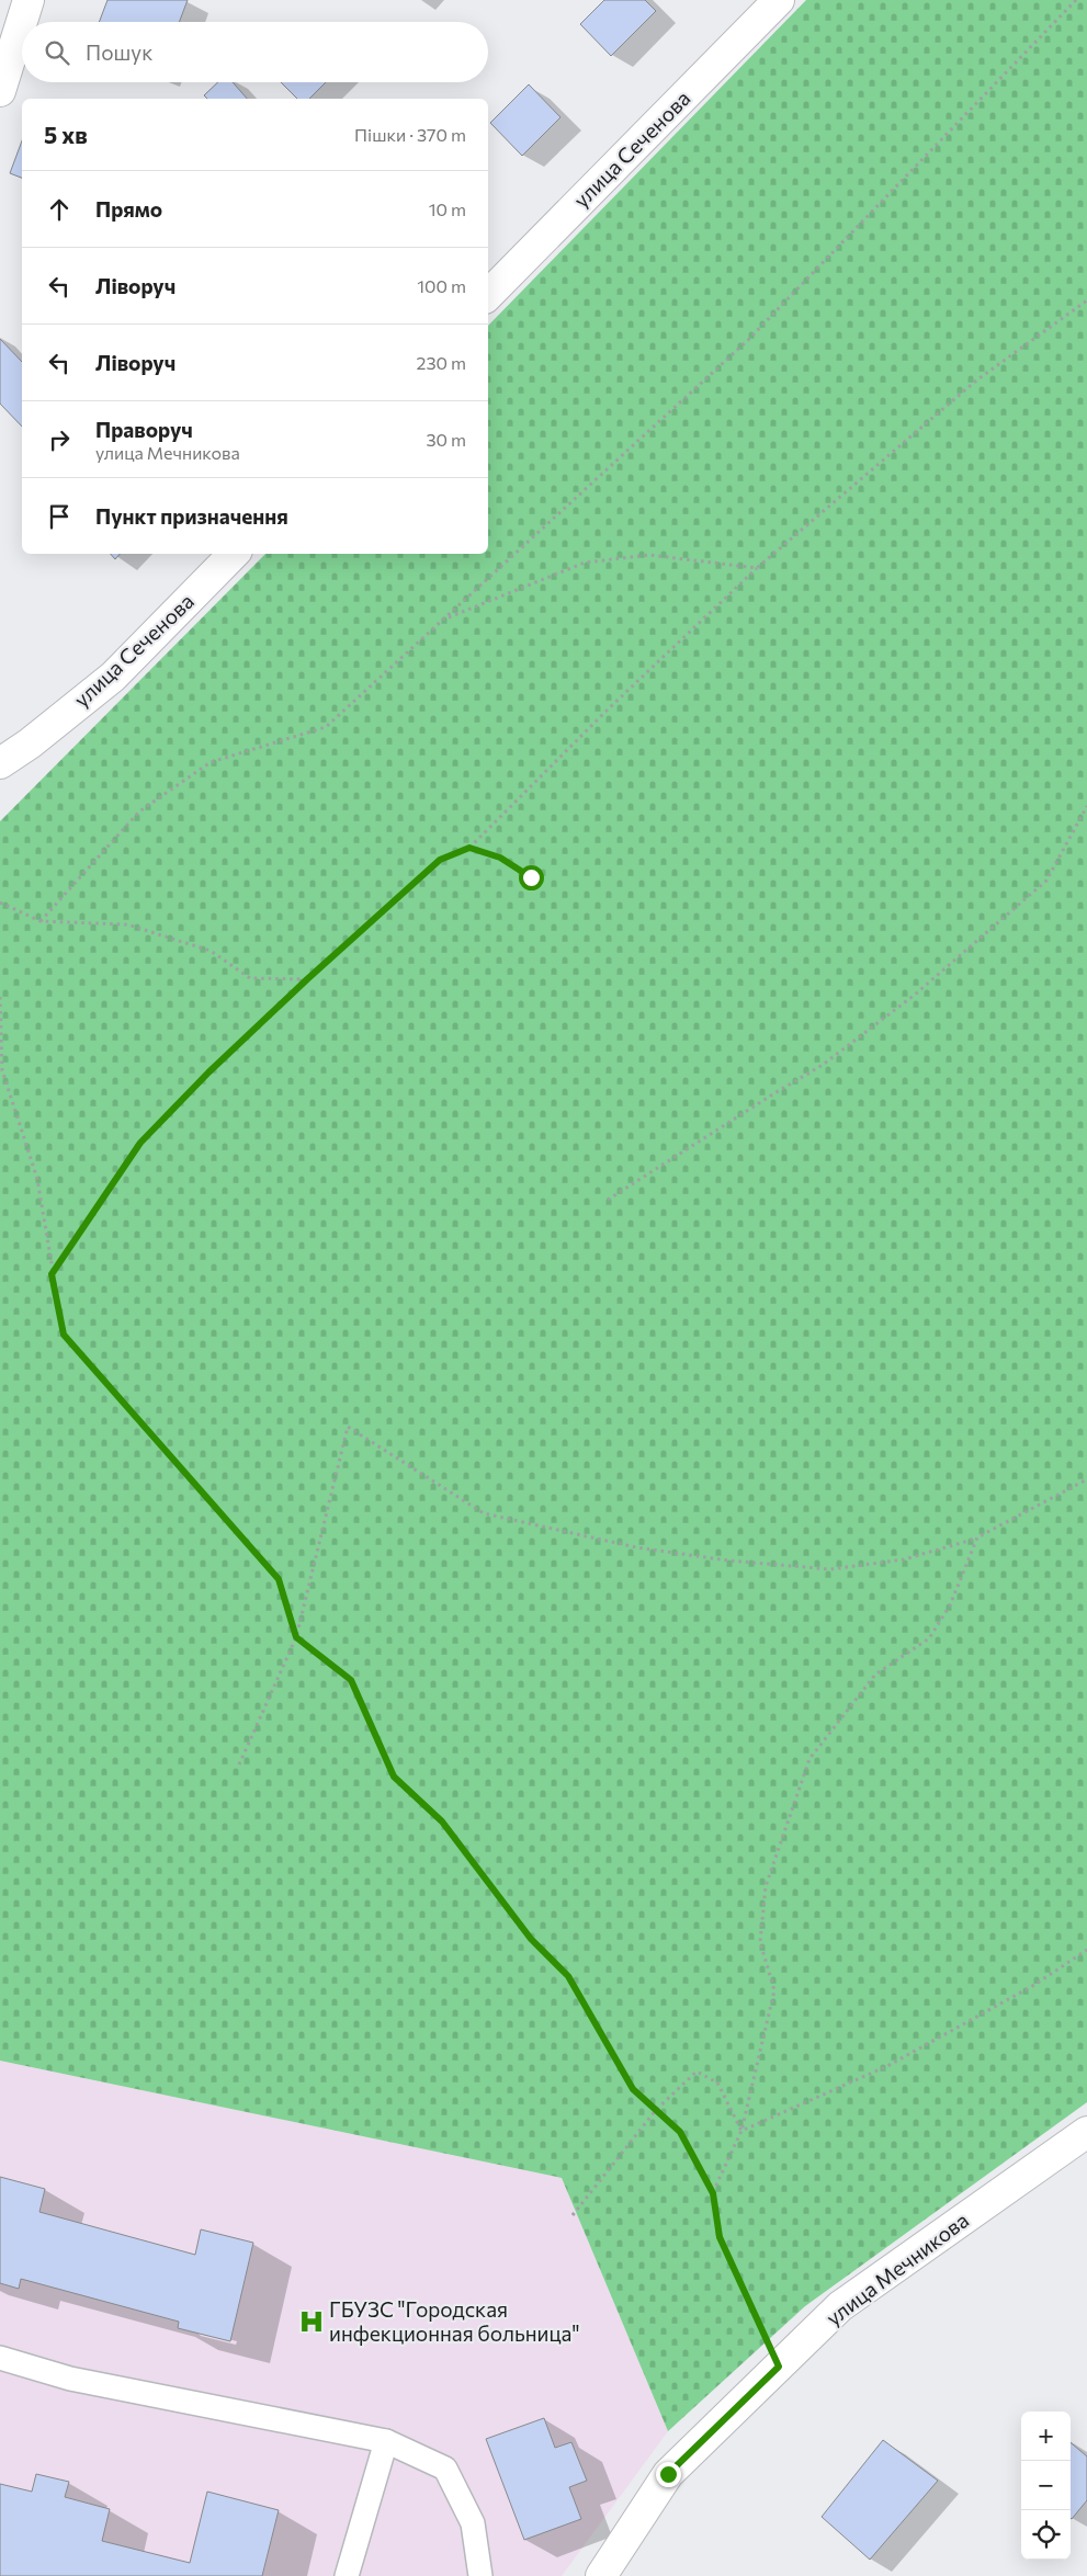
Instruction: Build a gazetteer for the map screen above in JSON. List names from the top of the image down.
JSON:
{
  "streets": {
    "street": ["улица Сеченова", "улица Мечникова"]
  },
  "places": {
    "hospital": ["ГБУЗС \"Городская инфекционная больница\""]
  },
  "page": {
    "search": "Пошук",
    "heading": ["5 хв", "Пішки · 370 m"],
    "list": [
      ["Прямо", "10 m"],
      ["Ліворуч", "100 m"],
      ["Ліворуч", "230 m"],
      ["Праворуч", "улица Мечникова", "30 m"],
      "Пункт призначення"
    ],
    "map_buttons": ["+", "−"]
  }
}
